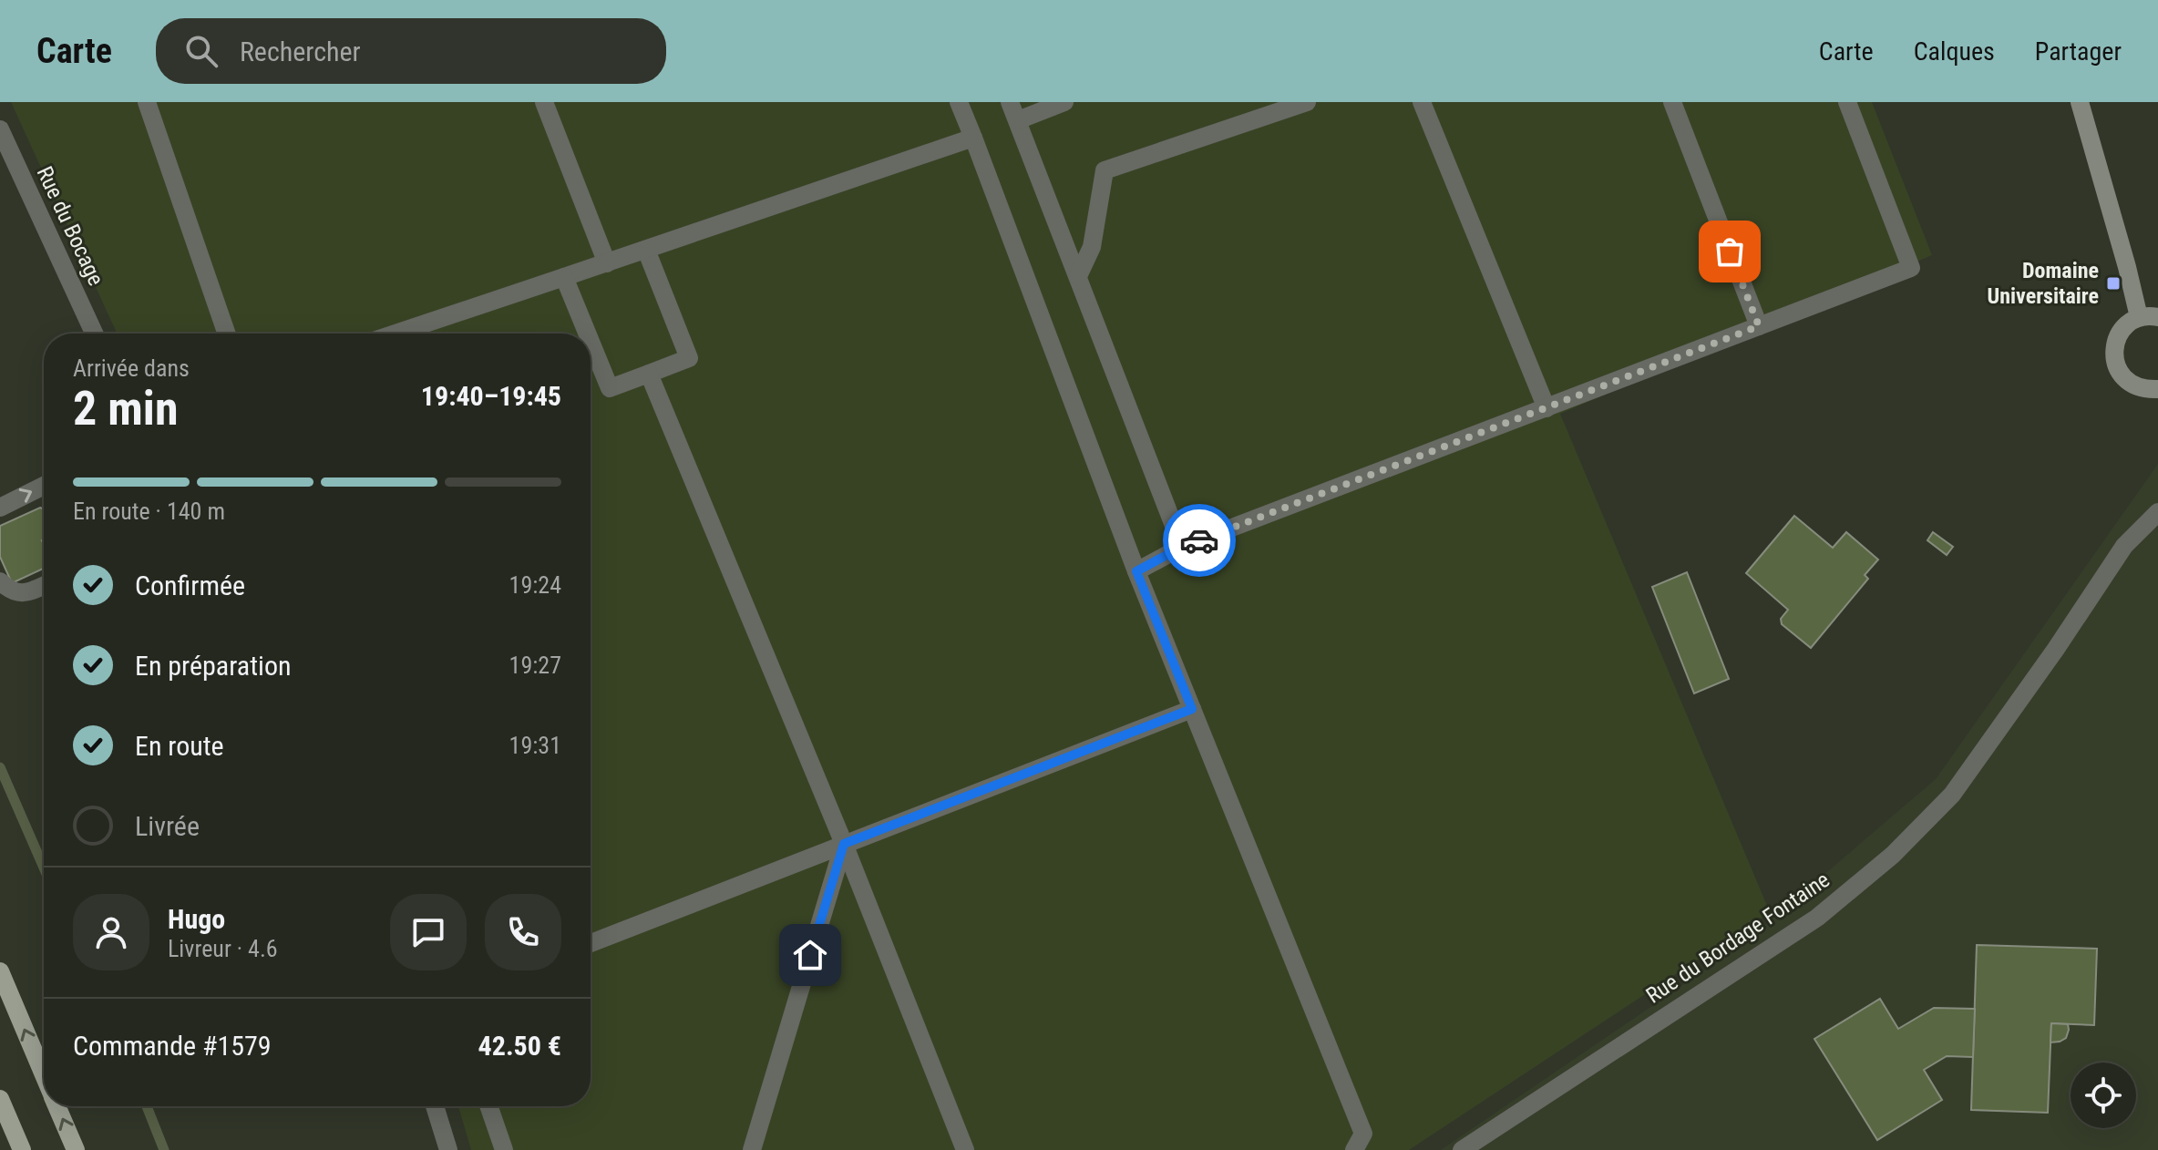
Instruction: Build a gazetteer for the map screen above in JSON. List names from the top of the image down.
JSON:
{
  "streets": {
    "street": ["Rue du Bocage", "Rue du Bordage Fontaine"]
  },
  "places": {
    "transit": ["Domaine Universitaire"]
  },
  "page": {
    "header": "Carte",
    "search": "Rechercher",
    "nav": ["Carte", "Calques", "Partager"],
    "heading": ["2 min", "Arrivée dans", "19:40–19:45"],
    "panel": [
      "Hugo",
      "Livreur · 4.6",
      "Commande #1579",
      "42.50 €"
    ],
    "bar": "En route · 140 m",
    "list": [
      ["Confirmée", "19:24"],
      ["En préparation", "19:27"],
      ["En route", "19:31"],
      "Livrée"
    ]
  }
}
